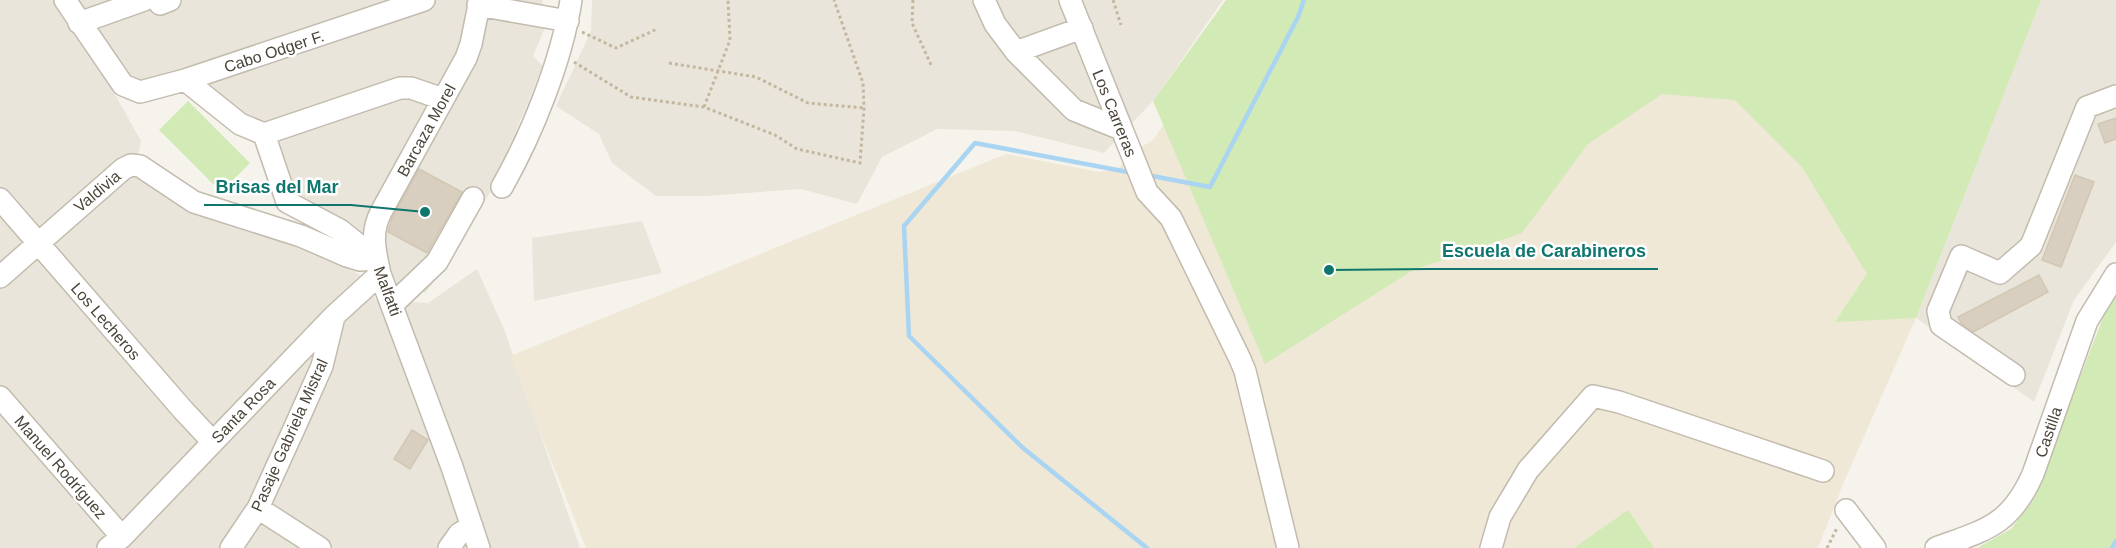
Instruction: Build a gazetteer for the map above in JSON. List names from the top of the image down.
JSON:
{
  "streets": {
    "street": [
      "Cabo Odger F.",
      "Los Carreras",
      "Barcaza Morel",
      "Valdivia",
      "Malfatti",
      "Los Lecheros",
      "Santa Rosa",
      "Castilla",
      "Pasaje Gabriela Mistral",
      "Manuel Rodríguez"
    ]
  },
  "crossings": [
    ["Barcaza Morel", "Valdivia"],
    ["Barcaza Morel", "Malfatti"],
    ["Barcaza Morel", "Santa Rosa"],
    ["Valdivia", "Malfatti"],
    ["Valdivia", "Los Lecheros"],
    ["Valdivia", "Santa Rosa"],
    ["Malfatti", "Santa Rosa"],
    ["Los Lecheros", "Santa Rosa"],
    ["Santa Rosa", "Pasaje Gabriela Mistral"],
    ["Santa Rosa", "Manuel Rodríguez"]
  ],
  "places": ["Brisas del Mar", "Escuela de Carabineros"]
}
